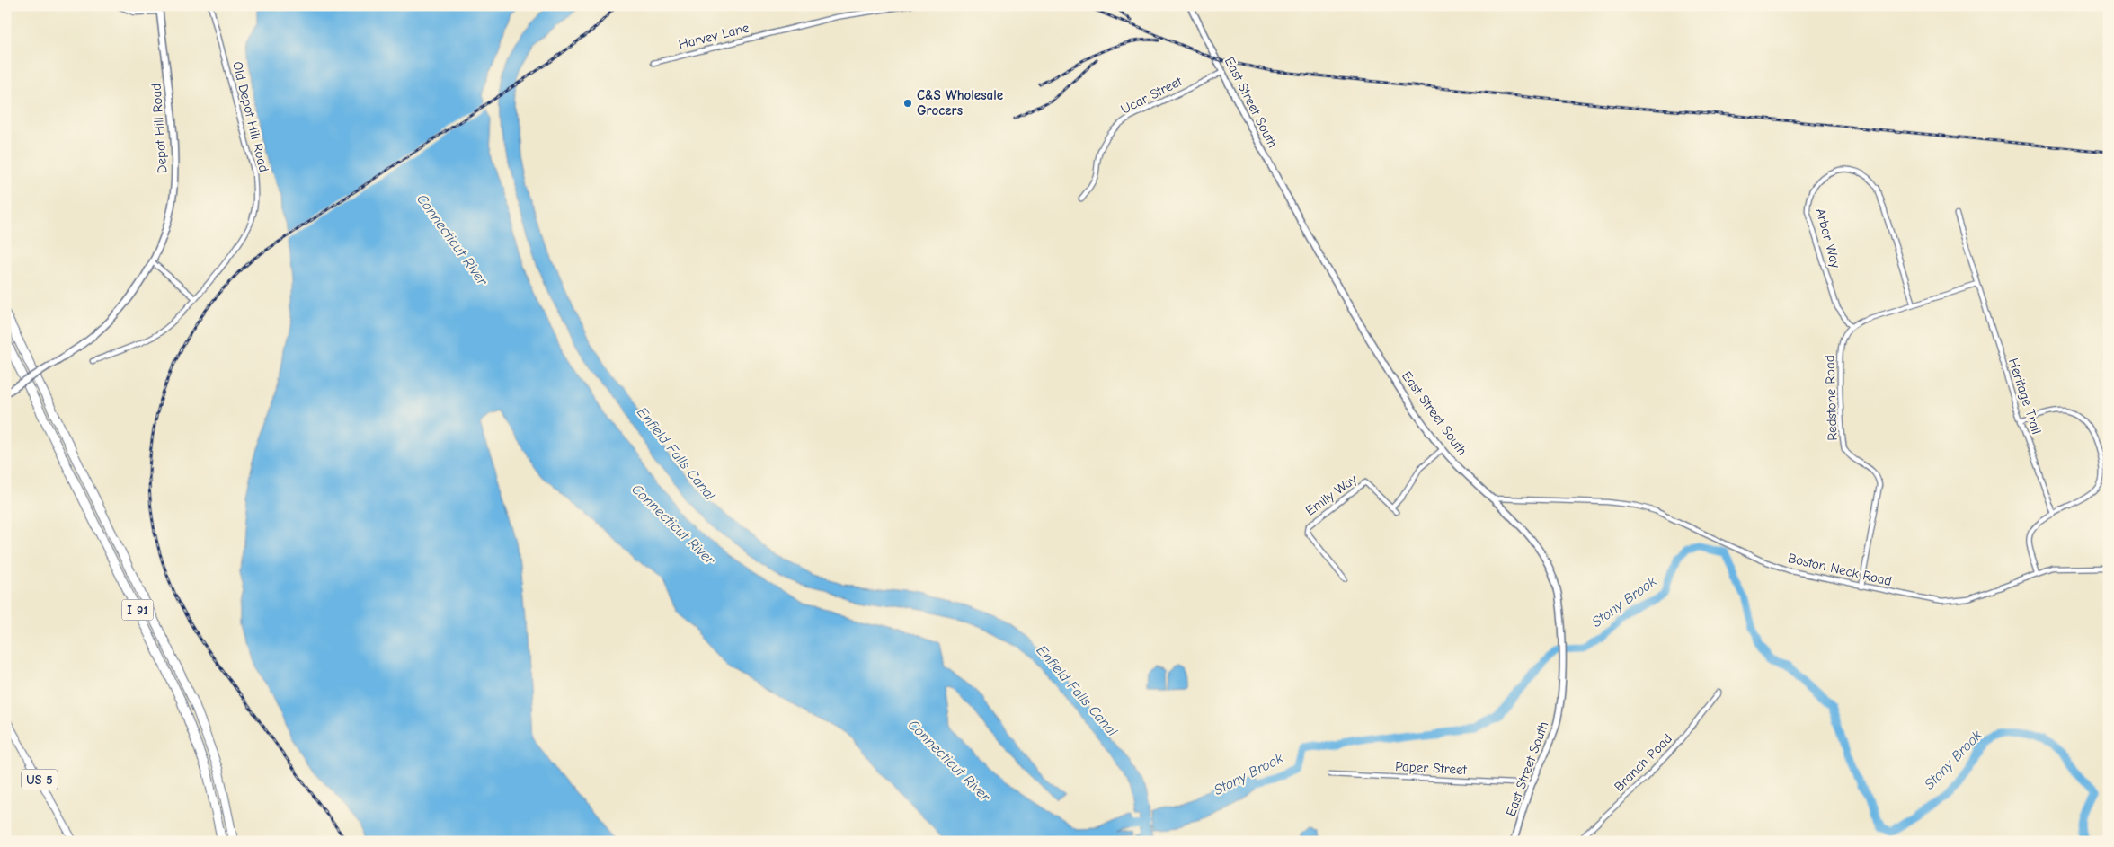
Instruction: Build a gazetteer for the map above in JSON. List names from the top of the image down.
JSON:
{
  "streets": {
    "highway": ["I 91"],
    "main road": ["East Street South", "Depot Hill Road", "US 5"],
    "street": [
      "Harvey Lane",
      "Ucar Street",
      "Old Depot Hill Road",
      "Arbor Way",
      "Heritage Trail",
      "Redstone Road",
      "Emily Way",
      "Boston Neck Road",
      "Branch Road",
      "Paper Street"
    ]
  },
  "crossings": [
    ["Ucar Street", "East Street South"],
    ["East Street South", "Boston Neck Road"],
    ["East Street South", "Paper Street"],
    ["Arbor Way", "Redstone Road"],
    ["Redstone Road", "Boston Neck Road"]
  ],
  "water": ["Connecticut River", "Enfield Falls Canal", "Stony Brook"],
  "places": ["C&S Wholesale Grocers"]
}
